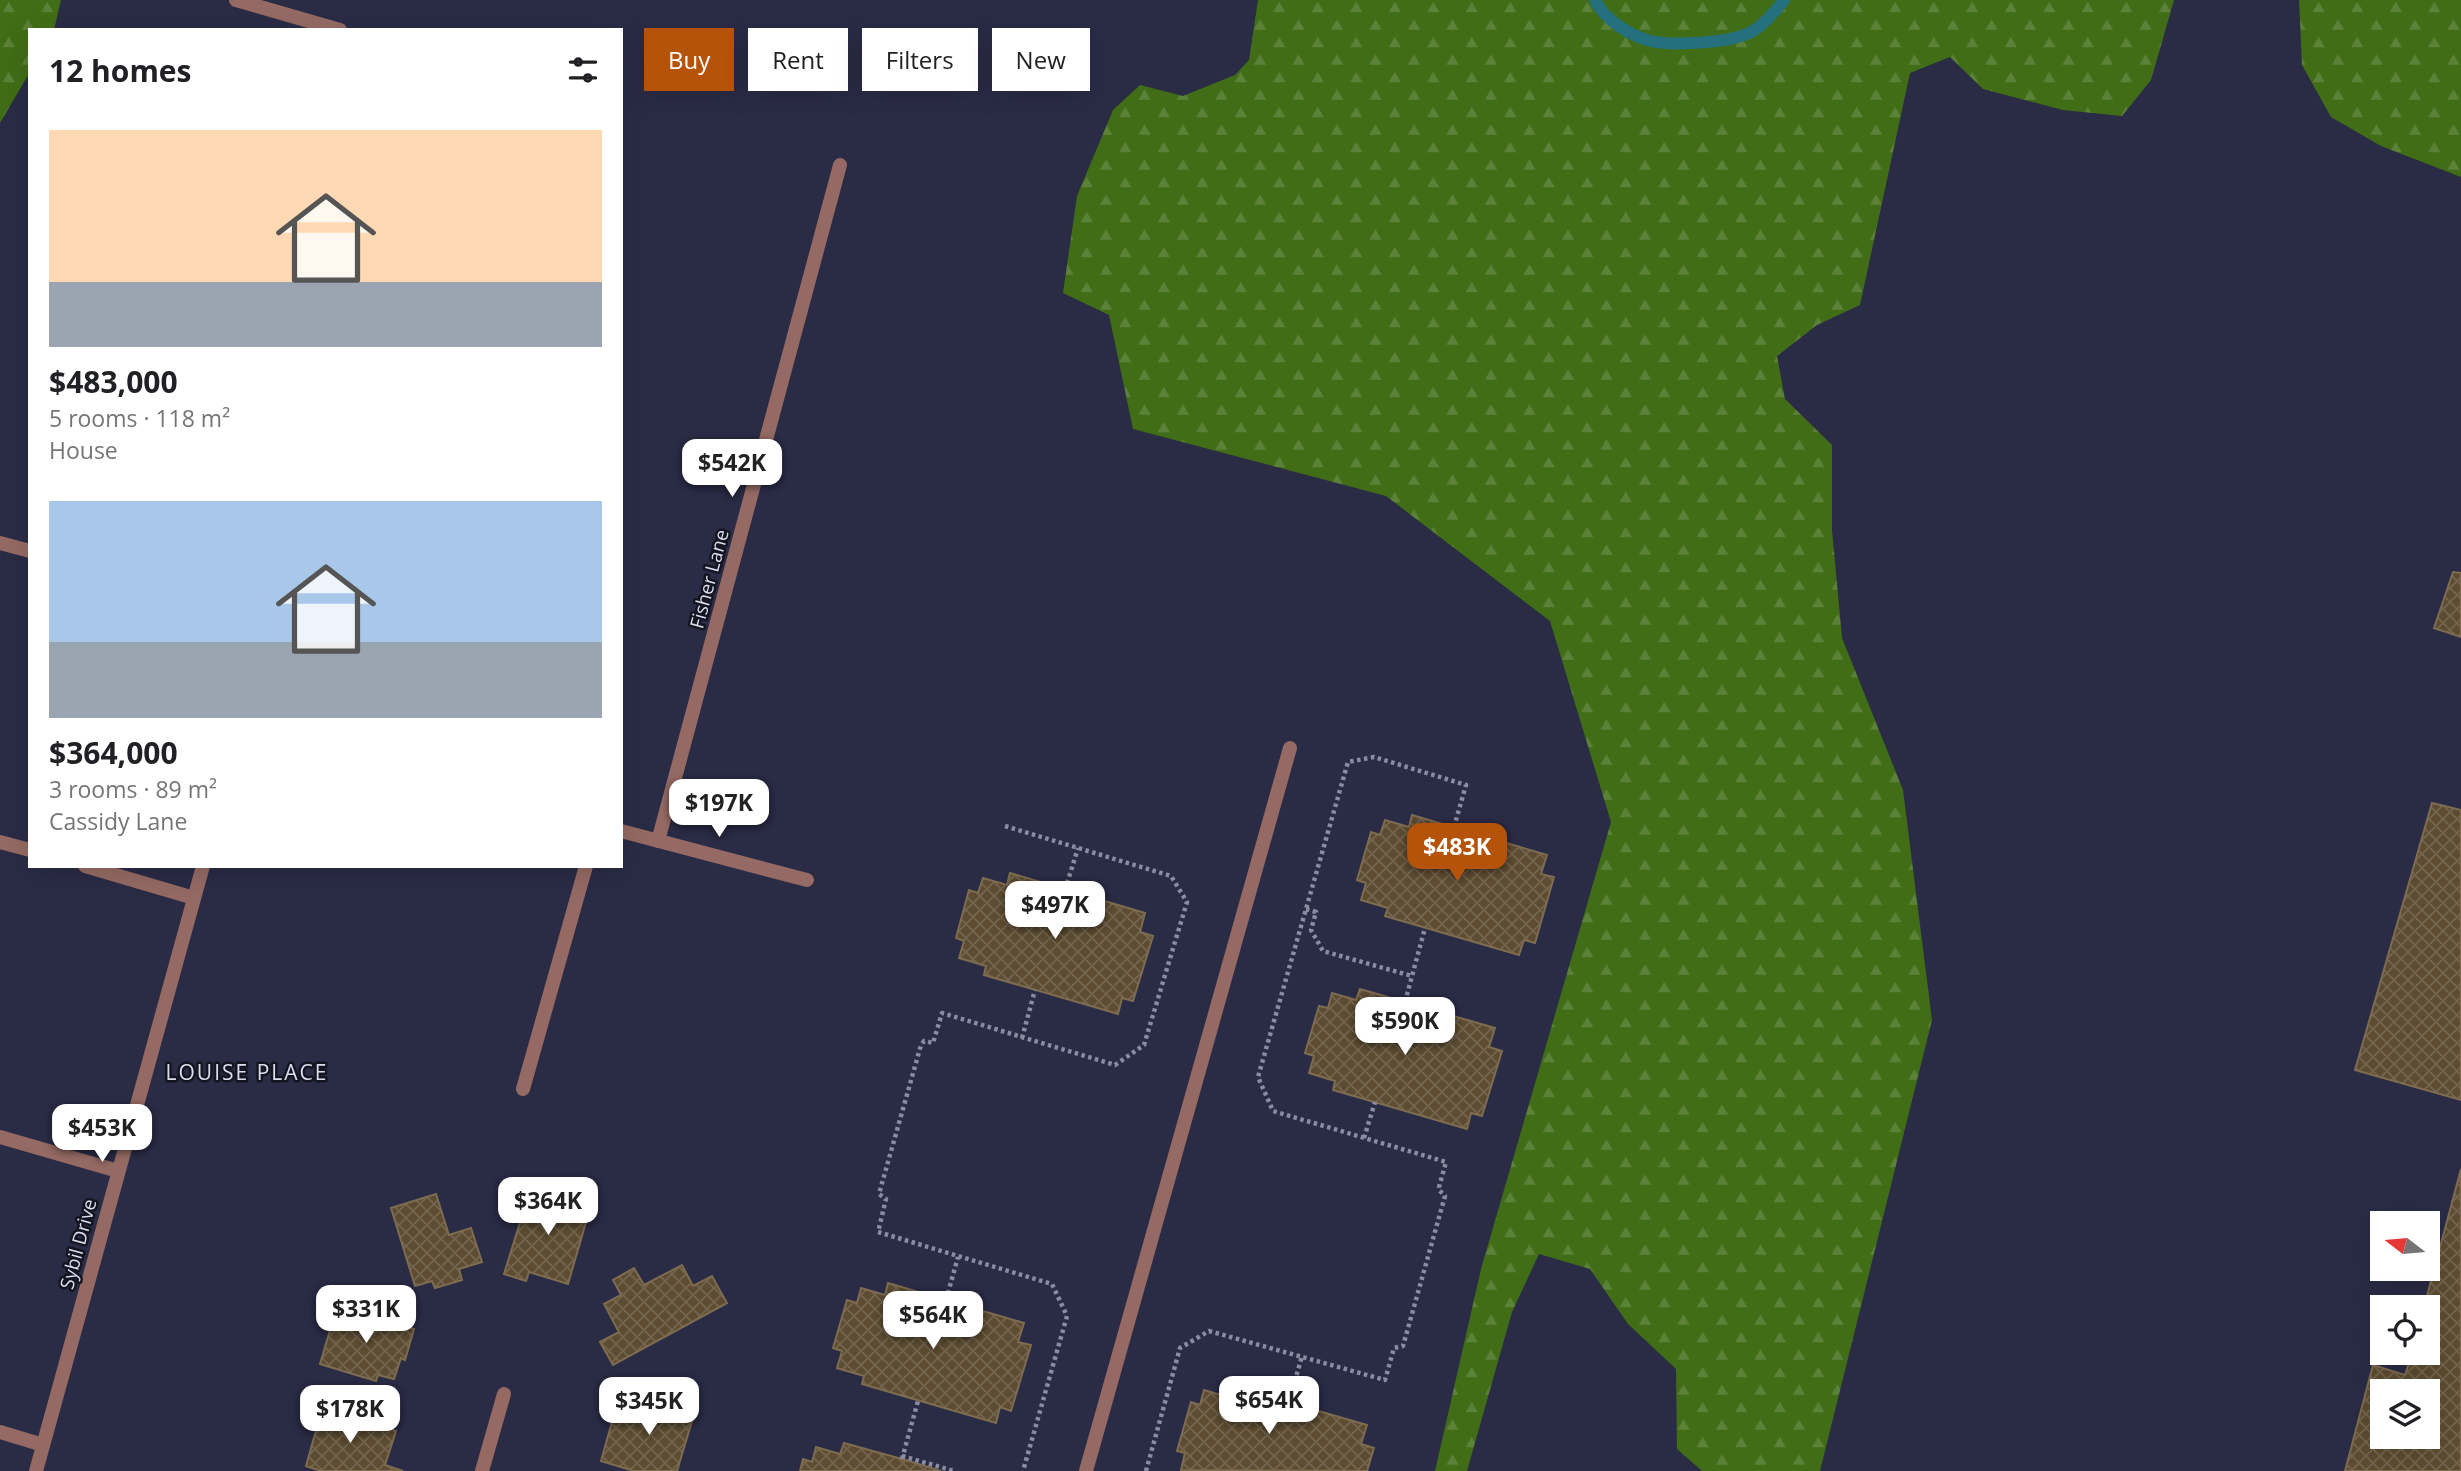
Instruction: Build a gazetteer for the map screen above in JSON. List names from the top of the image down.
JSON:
{
  "streets": {
    "street": ["Fisher Lane", "Sybil Drive"]
  },
  "districts": ["LOUISE PLACE"],
  "north": "left",
  "page": {
    "chip": [
      "Buy",
      "Rent",
      "Filters",
      "New"
    ],
    "heading": "12 homes",
    "list": [
      {
        "name": "$483,000",
        "note": "5 rooms · 118 m² · House"
      },
      {
        "name": "$364,000",
        "note": "3 rooms · 89 m² · Cassidy Lane"
      }
    ],
    "price": [
      "$542K",
      "$197K",
      "$483K",
      "$497K",
      "$590K",
      "$453K",
      "$364K",
      "$331K",
      "$564K",
      "$654K",
      "$345K",
      "$178K"
    ]
  }
}
